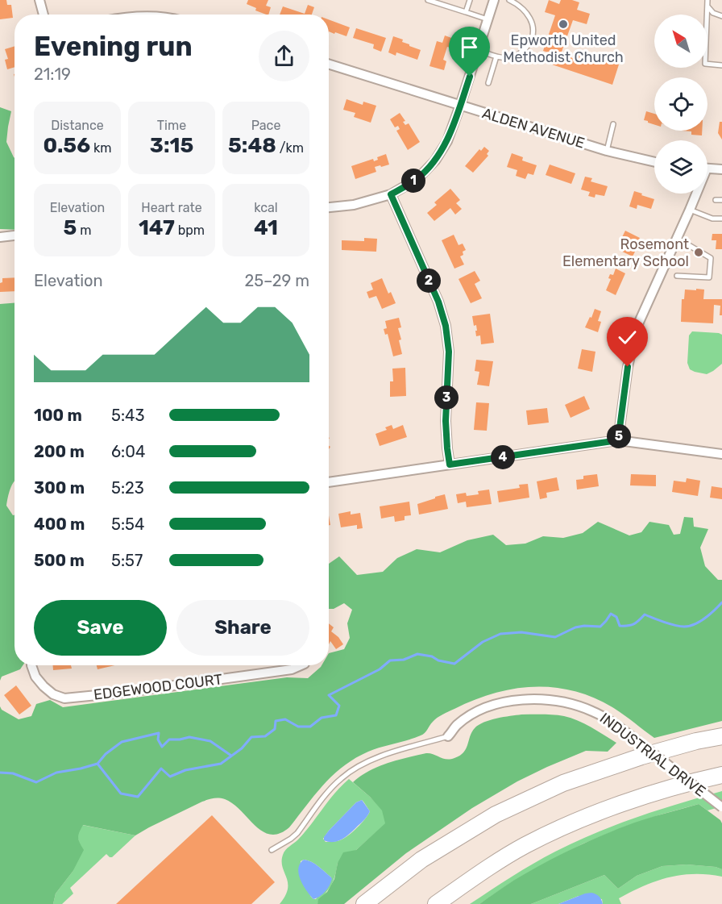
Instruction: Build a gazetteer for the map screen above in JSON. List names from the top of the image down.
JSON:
{
  "streets": {
    "street": ["ALDEN AVENUE", "EDGEWOOD COURT", "INDUSTRIAL DRIVE"]
  },
  "places": ["Epworth United Methodist Church", "Rosemont Elementary School"],
  "north": "top left",
  "page": {
    "heading": ["Evening run", "21:19"],
    "stats": [
      ["Distance", "0.56 km"],
      ["Time", "3:15"],
      ["Pace", "5:48 /km"],
      ["Elevation", "5 m"],
      ["Heart rate", "147 bpm"],
      ["kcal", "41"]
    ],
    "pins": [
      "1",
      "2",
      "3",
      "5",
      "4"
    ],
    "chart": ["Elevation", "25–29 m"],
    "list": [
      {
        "name": "100 m",
        "note": "5:43"
      },
      {
        "name": "200 m",
        "note": "6:04"
      },
      {
        "name": "300 m",
        "note": "5:23"
      },
      {
        "name": "400 m",
        "note": "5:54"
      },
      {
        "name": "500 m",
        "note": "5:57"
      }
    ],
    "buttons": ["Save", "Share"]
  }
}
